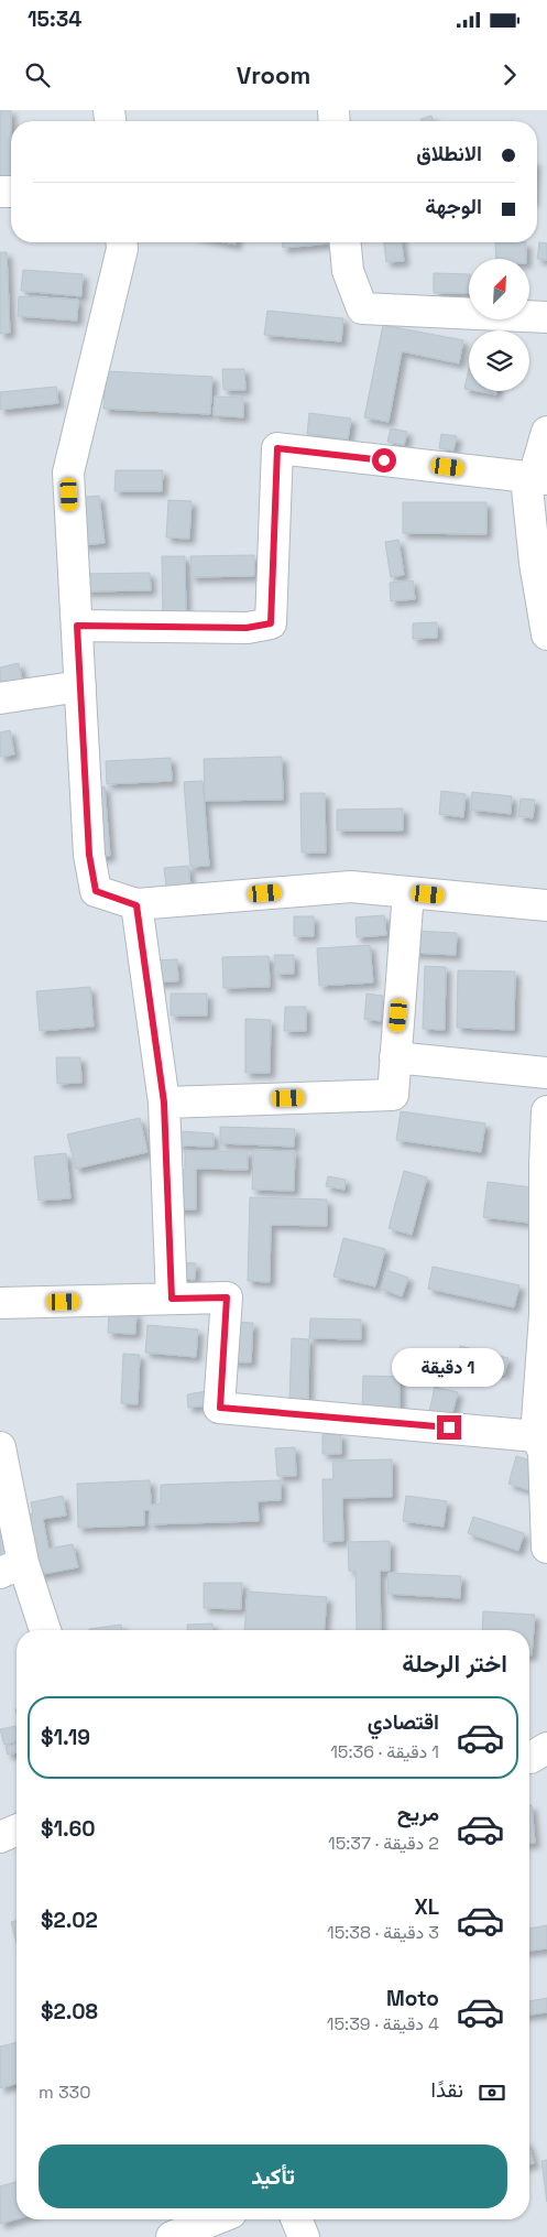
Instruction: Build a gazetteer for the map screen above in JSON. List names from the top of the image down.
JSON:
{
  "north": "top right",
  "page": {
    "status": "15:34",
    "header": "Vroom",
    "banner": ["الانطلاق", "الوجهة"],
    "bubble": "1 دقيقة",
    "heading": "اختر الرحلة",
    "list": [
      {
        "name": "اقتصادي",
        "note": "1 دقيقة · 15:36",
        "value": "$1.19"
      },
      {
        "name": "مريح",
        "note": "2 دقيقة · 15:37",
        "value": "$1.60"
      },
      {
        "name": "XL",
        "note": "3 دقيقة · 15:38",
        "value": "$2.02"
      },
      {
        "name": "Moto",
        "note": "4 دقيقة · 15:39",
        "value": "$2.08"
      }
    ],
    "pay": ["نقدًا", "330 m"],
    "buttons": "تأكيد"
  }
}
